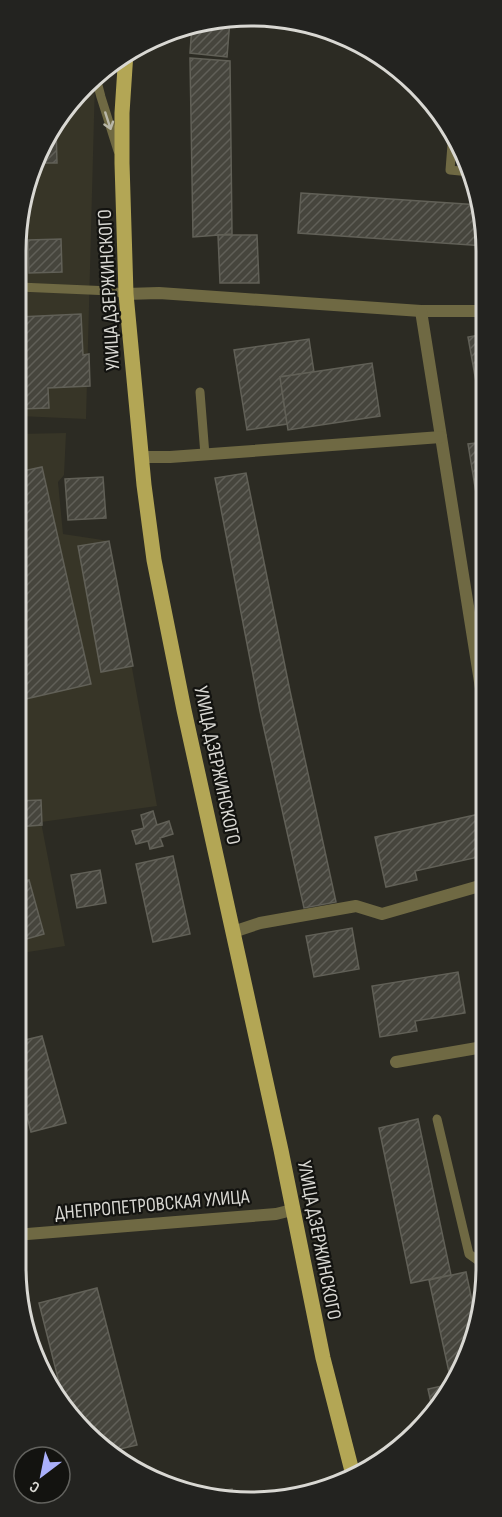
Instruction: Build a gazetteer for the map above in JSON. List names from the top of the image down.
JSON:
{
  "streets": {
    "main road": ["УЛИЦА ДЗЕРЖИНСКОГО"],
    "street": ["ДНЕПРОПЕТРОВСКАЯ УЛИЦА"]
  },
  "crossings": [
    ["УЛИЦА ДЗЕРЖИНСКОГО", "ДНЕПРОПЕТРОВСКАЯ УЛИЦА"]
  ],
  "north": "bottom left"
}
